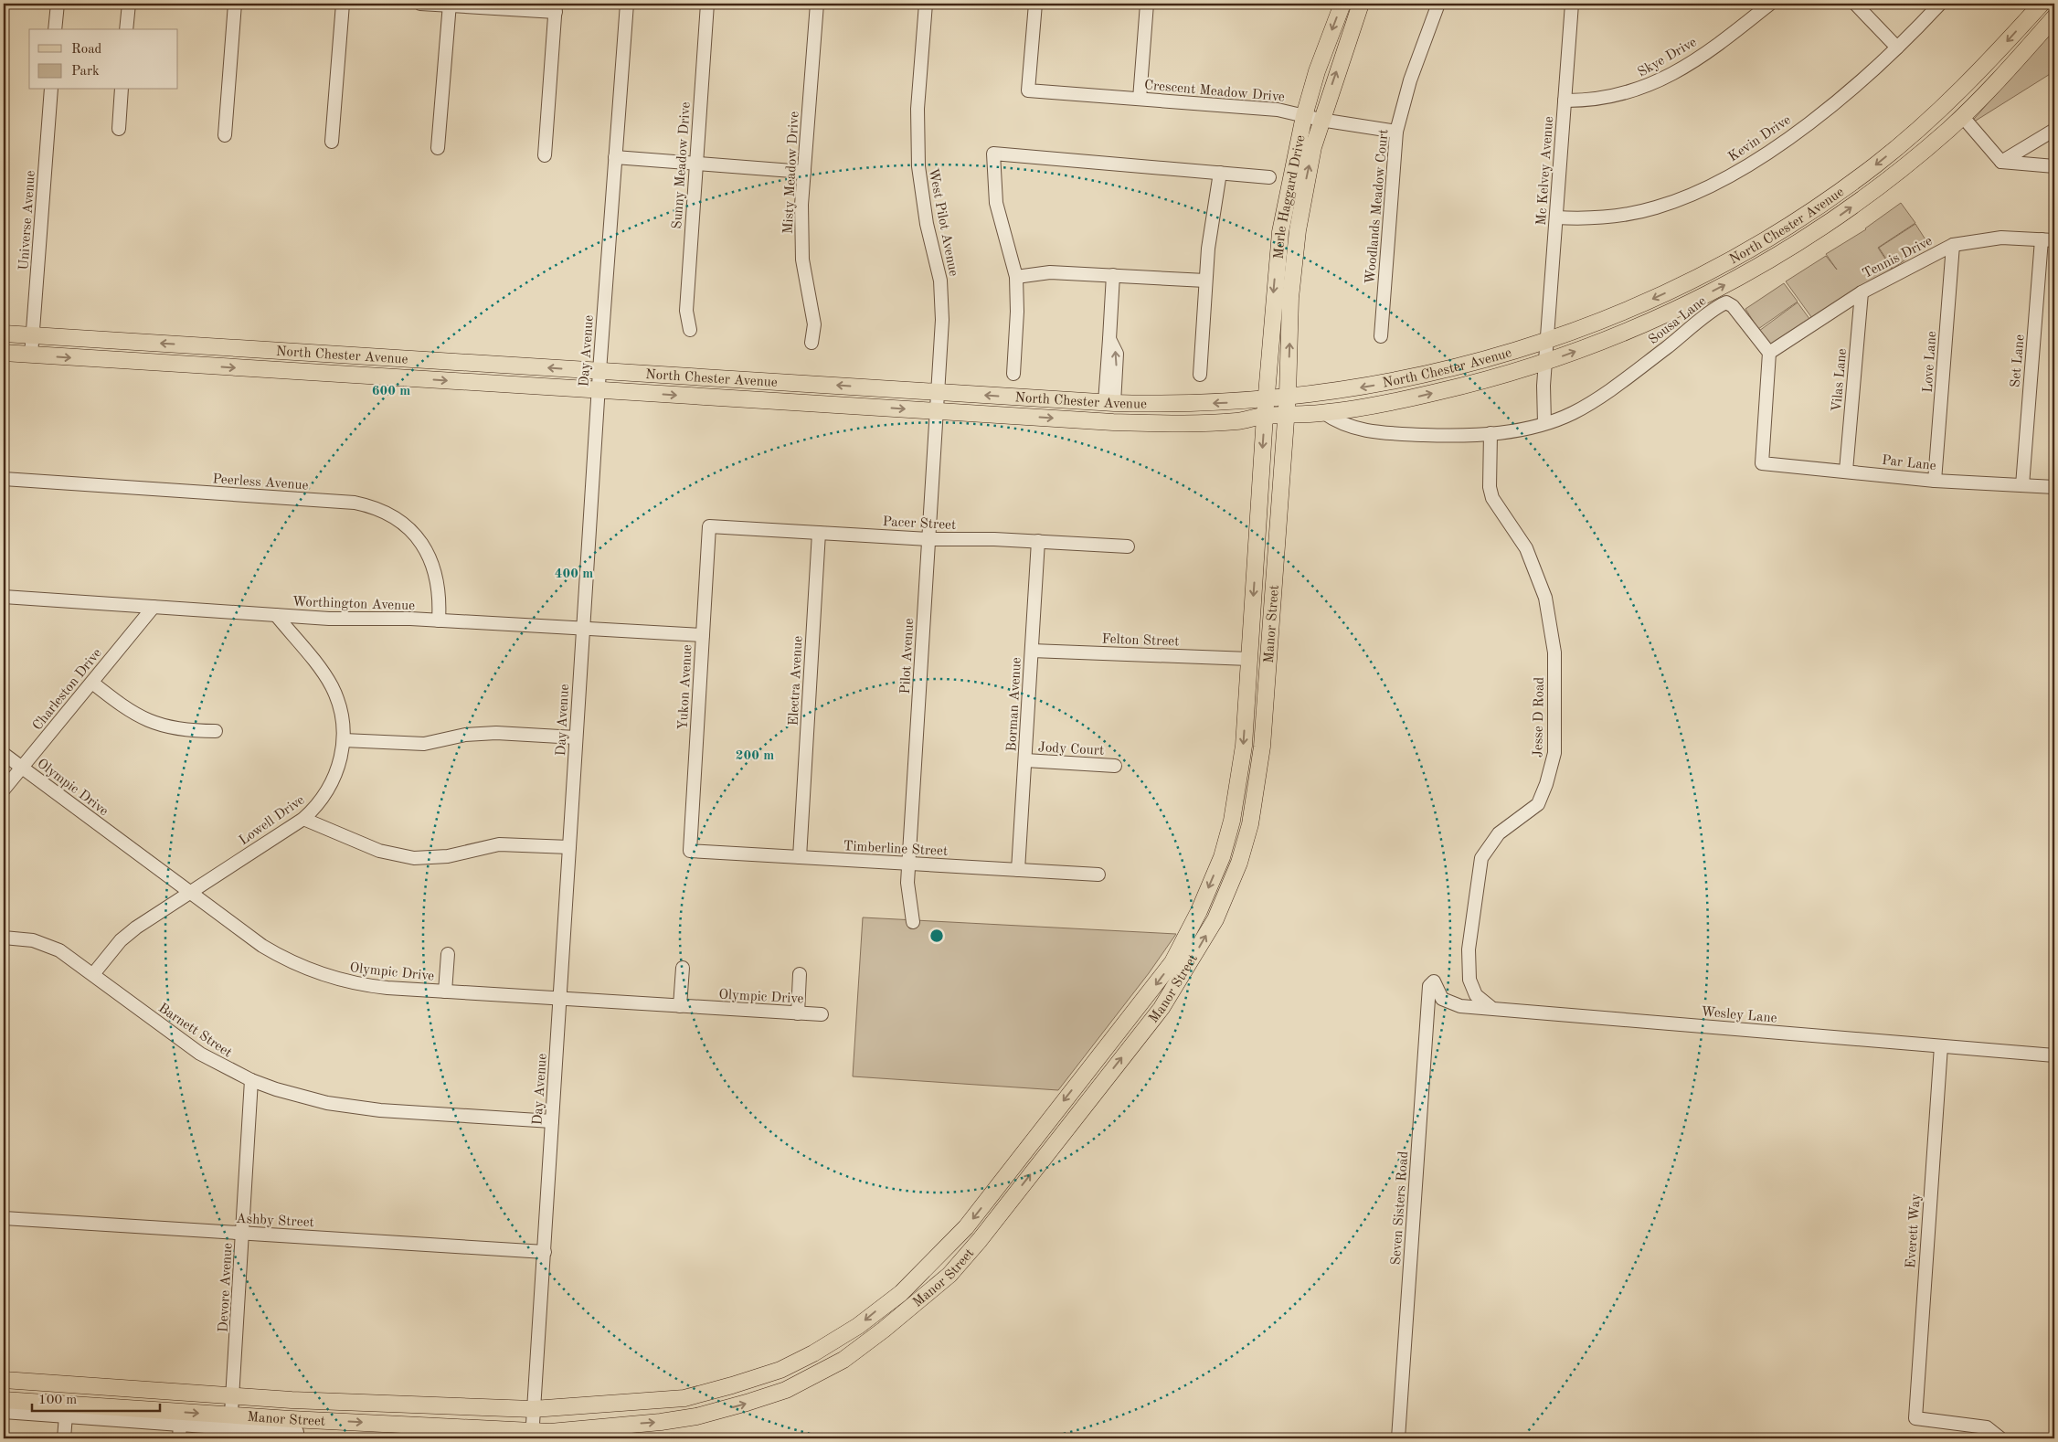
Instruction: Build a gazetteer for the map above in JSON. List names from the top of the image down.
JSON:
{
  "streets": {
    "main road": ["Merle Haggard Drive", "North Chester Avenue", "Manor Street"],
    "street": [
      "Skye Drive",
      "Crescent Meadow Drive",
      "Kevin Drive",
      "Sunny Meadow Drive",
      "Mc Kelvey Avenue",
      "Misty Meadow Drive",
      "Woodlands Meadow Court",
      "Universe Avenue",
      "West Pilot Avenue",
      "Tennis Drive",
      "Sousa Lane",
      "Day Avenue",
      "Set Lane",
      "Love Lane",
      "Vilas Lane",
      "Par Lane",
      "Peerless Avenue",
      "Pacer Street",
      "Worthington Avenue",
      "Felton Street",
      "Pilot Avenue",
      "Electra Avenue",
      "Yukon Avenue",
      "Charleston Drive",
      "Borman Avenue",
      "Jesse D Road",
      "Jody Court",
      "Olympic Drive",
      "Lowell Drive",
      "Timberline Street",
      "Wesley Lane",
      "Barnett Street",
      "Seven Sisters Road",
      "Ashby Street",
      "Everett Way",
      "Devore Avenue"
    ]
  },
  "crossings": [
    ["Skye Drive", "Mc Kelvey Avenue"],
    ["Crescent Meadow Drive", "Merle Haggard Drive"],
    ["Crescent Meadow Drive", "Woodlands Meadow Court"],
    ["Kevin Drive", "Mc Kelvey Avenue"],
    ["Mc Kelvey Avenue", "North Chester Avenue"],
    ["Merle Haggard Drive", "North Chester Avenue"],
    ["Merle Haggard Drive", "Manor Street"],
    ["Universe Avenue", "North Chester Avenue"],
    ["West Pilot Avenue", "North Chester Avenue"],
    ["West Pilot Avenue", "Pilot Avenue"],
    ["North Chester Avenue", "Day Avenue"],
    ["North Chester Avenue", "Manor Street"],
    ["North Chester Avenue", "Pilot Avenue"],
    ["Tennis Drive", "Sousa Lane"],
    ["Tennis Drive", "Set Lane"],
    ["Tennis Drive", "Love Lane"],
    ["Tennis Drive", "Vilas Lane"],
    ["Tennis Drive", "Par Lane"],
    ["Sousa Lane", "Par Lane"],
    ["Day Avenue", "Worthington Avenue"],
    ["Day Avenue", "Manor Street"],
    ["Day Avenue", "Olympic Drive"],
    ["Day Avenue", "Barnett Street"],
    ["Day Avenue", "Ashby Street"],
    ["Set Lane", "Par Lane"],
    ["Love Lane", "Par Lane"],
    ["Vilas Lane", "Par Lane"],
    ["Peerless Avenue", "Worthington Avenue"],
    ["Pacer Street", "Pilot Avenue"],
    ["Pacer Street", "Electra Avenue"],
    ["Pacer Street", "Yukon Avenue"],
    ["Pacer Street", "Borman Avenue"],
    ["Worthington Avenue", "Yukon Avenue"],
    ["Worthington Avenue", "Charleston Drive"],
    ["Worthington Avenue", "Lowell Drive"],
    ["Manor Street", "Felton Street"],
    ["Manor Street", "Devore Avenue"],
    ["Felton Street", "Borman Avenue"],
    ["Pilot Avenue", "Timberline Street"],
    ["Electra Avenue", "Timberline Street"],
    ["Yukon Avenue", "Timberline Street"],
    ["Charleston Drive", "Olympic Drive"],
    ["Borman Avenue", "Jody Court"],
    ["Borman Avenue", "Timberline Street"],
    ["Jesse D Road", "Wesley Lane"],
    ["Olympic Drive", "Lowell Drive"],
    ["Lowell Drive", "Barnett Street"],
    ["Wesley Lane", "Seven Sisters Road"],
    ["Wesley Lane", "Everett Way"],
    ["Barnett Street", "Devore Avenue"],
    ["Ashby Street", "Devore Avenue"]
  ],
  "legend": ["Road", "Park"],
  "scale_bar": "100 m",
  "rings": ["600 m", "400 m", "200 m"]
}
